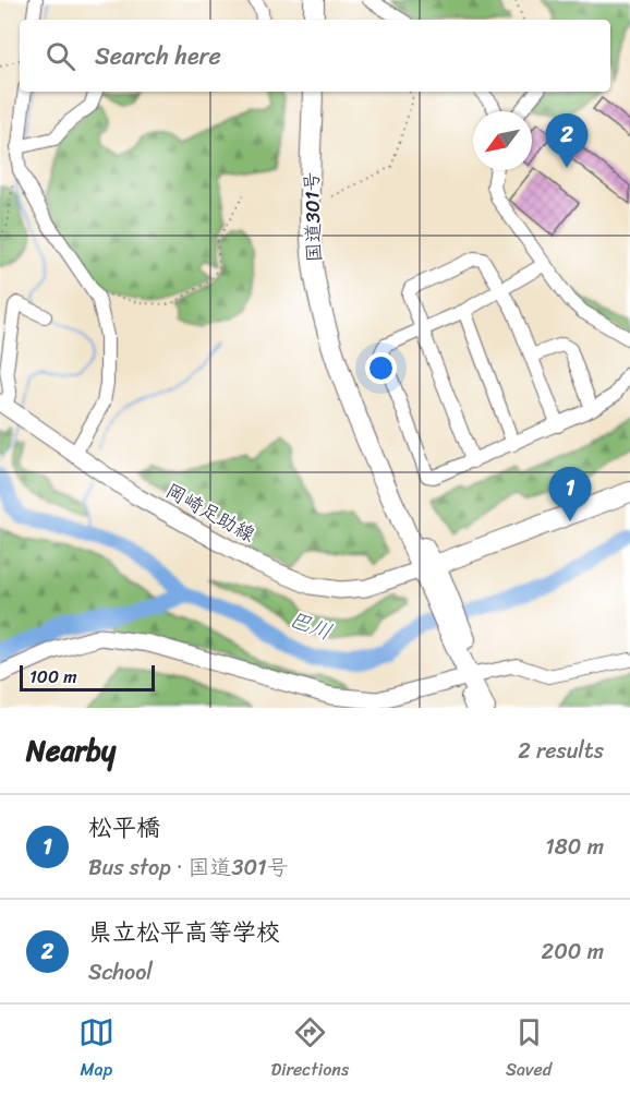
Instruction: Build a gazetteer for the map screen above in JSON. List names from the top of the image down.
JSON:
{
  "streets": {
    "highway": ["国道301号"],
    "main road": ["岡崎足助線"]
  },
  "crossings": [
    ["国道301号", "岡崎足助線"]
  ],
  "water": ["巴川"],
  "scale_bar": "100 m",
  "north": "bottom left",
  "page": {
    "search": "Search here",
    "pins": ["2", "1"],
    "scale": "100 m",
    "heading": ["Nearby", "2 results"],
    "list": [
      {
        "mark": "1",
        "name": "松平橋",
        "note": "Bus stop · 国道301号",
        "value": "180 m"
      },
      {
        "mark": "2",
        "name": "県立松平高等学校",
        "note": "School",
        "value": "200 m"
      }
    ],
    "nav": ["Map", "Directions", "Saved"]
  }
}
